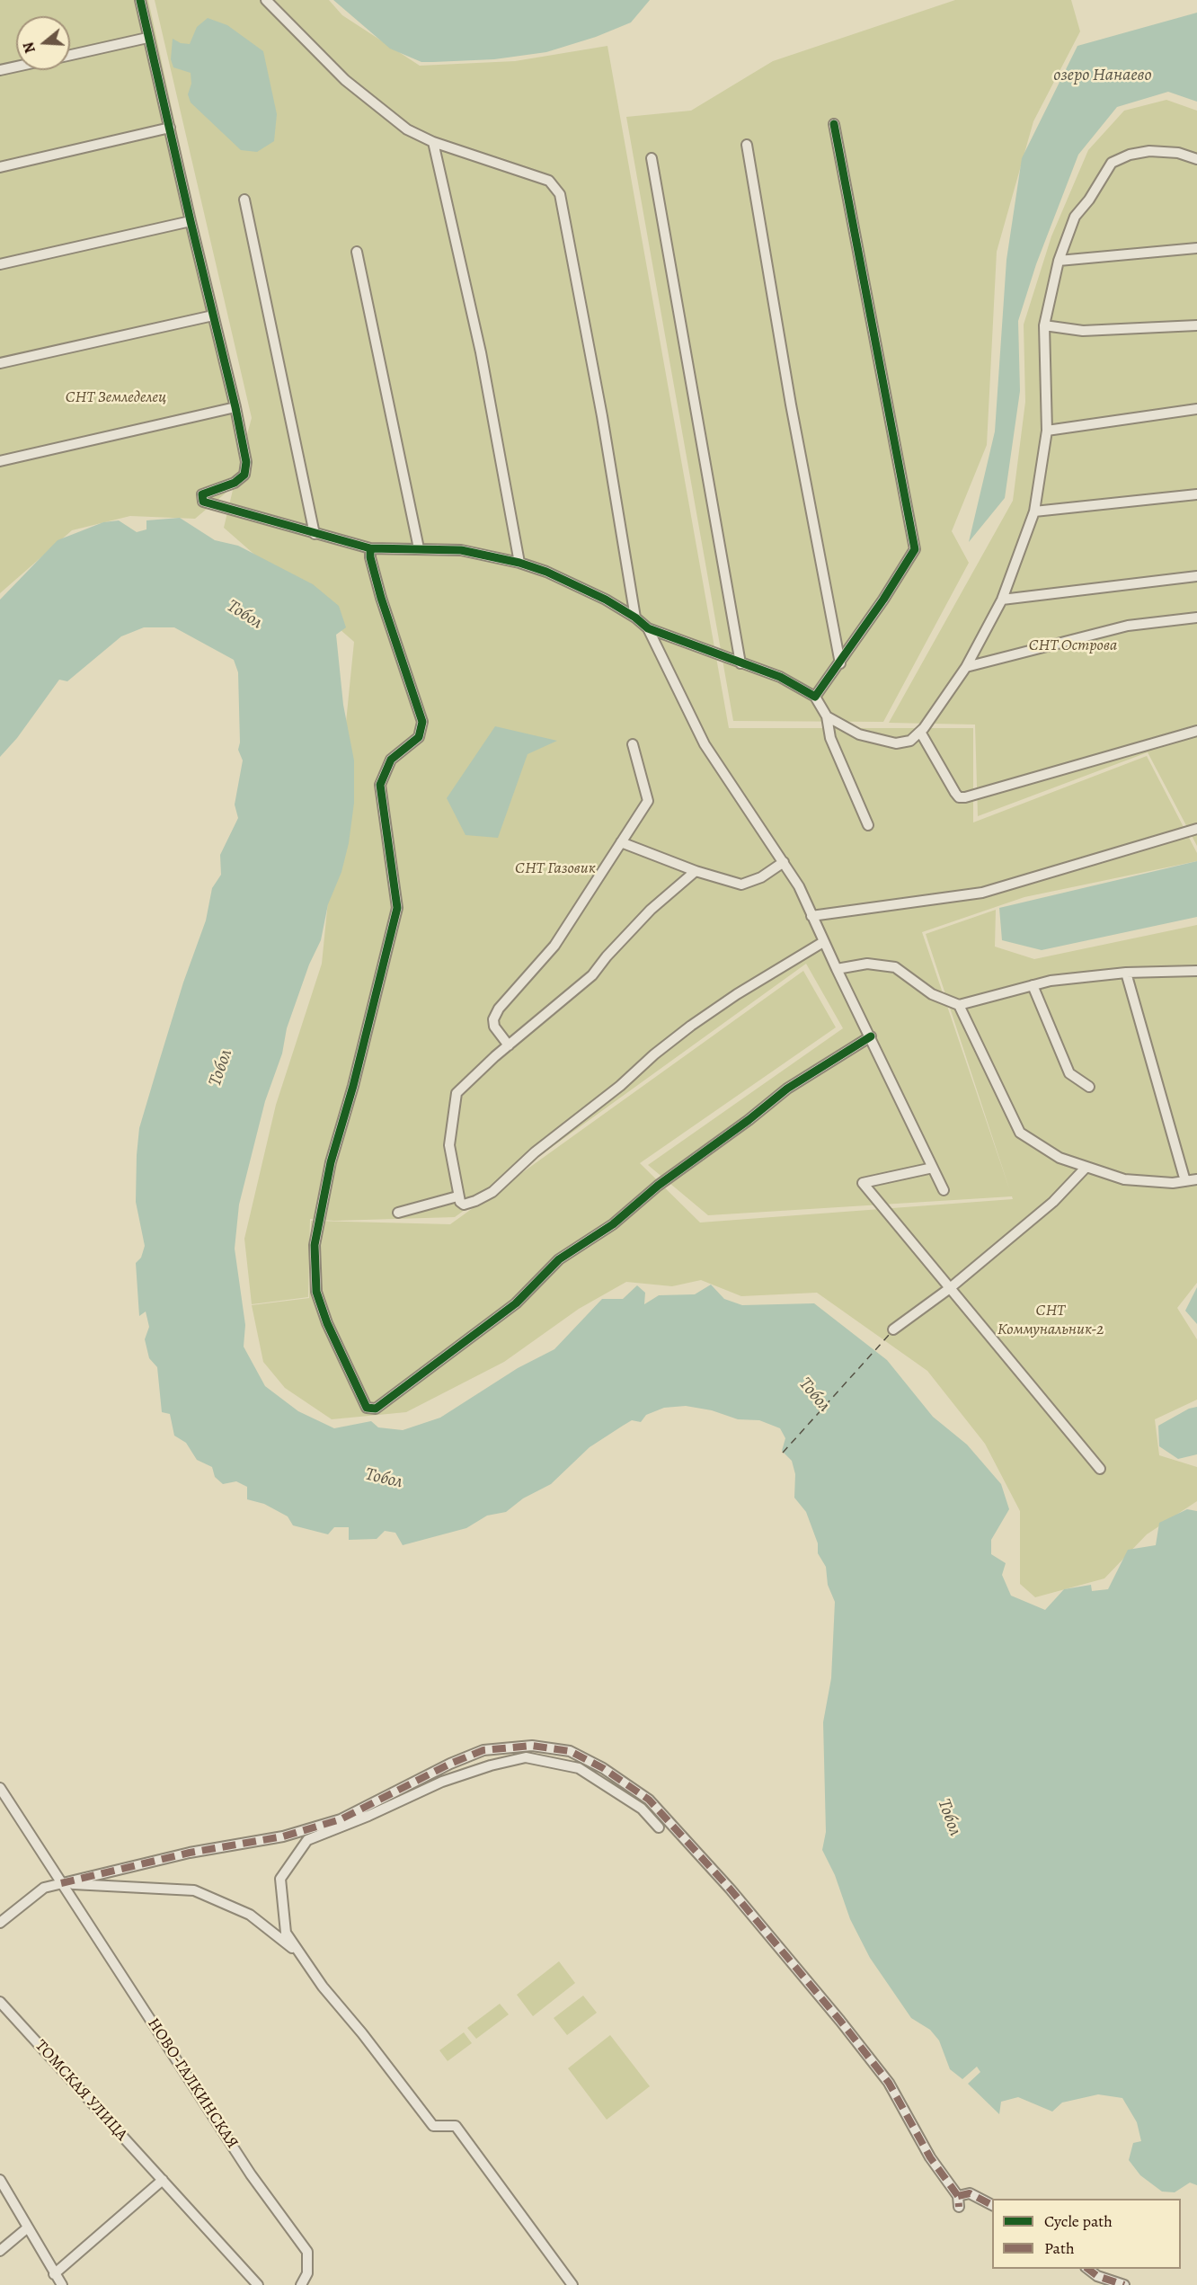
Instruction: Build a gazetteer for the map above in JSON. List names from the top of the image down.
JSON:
{
  "streets": {
    "street": ["НОВО-ГАЛКИНСКАЯ", "ТОМСКАЯ УЛИЦА"]
  },
  "water": ["озеро Нанаево", "Тобол"],
  "parks": [
    "СНТ Земледелец",
    "СНТ Острова",
    "СНТ Газовик",
    "СНТ Коммунальник-2"
  ],
  "legend": ["Cycle path", "Path"],
  "north": "left"
}
